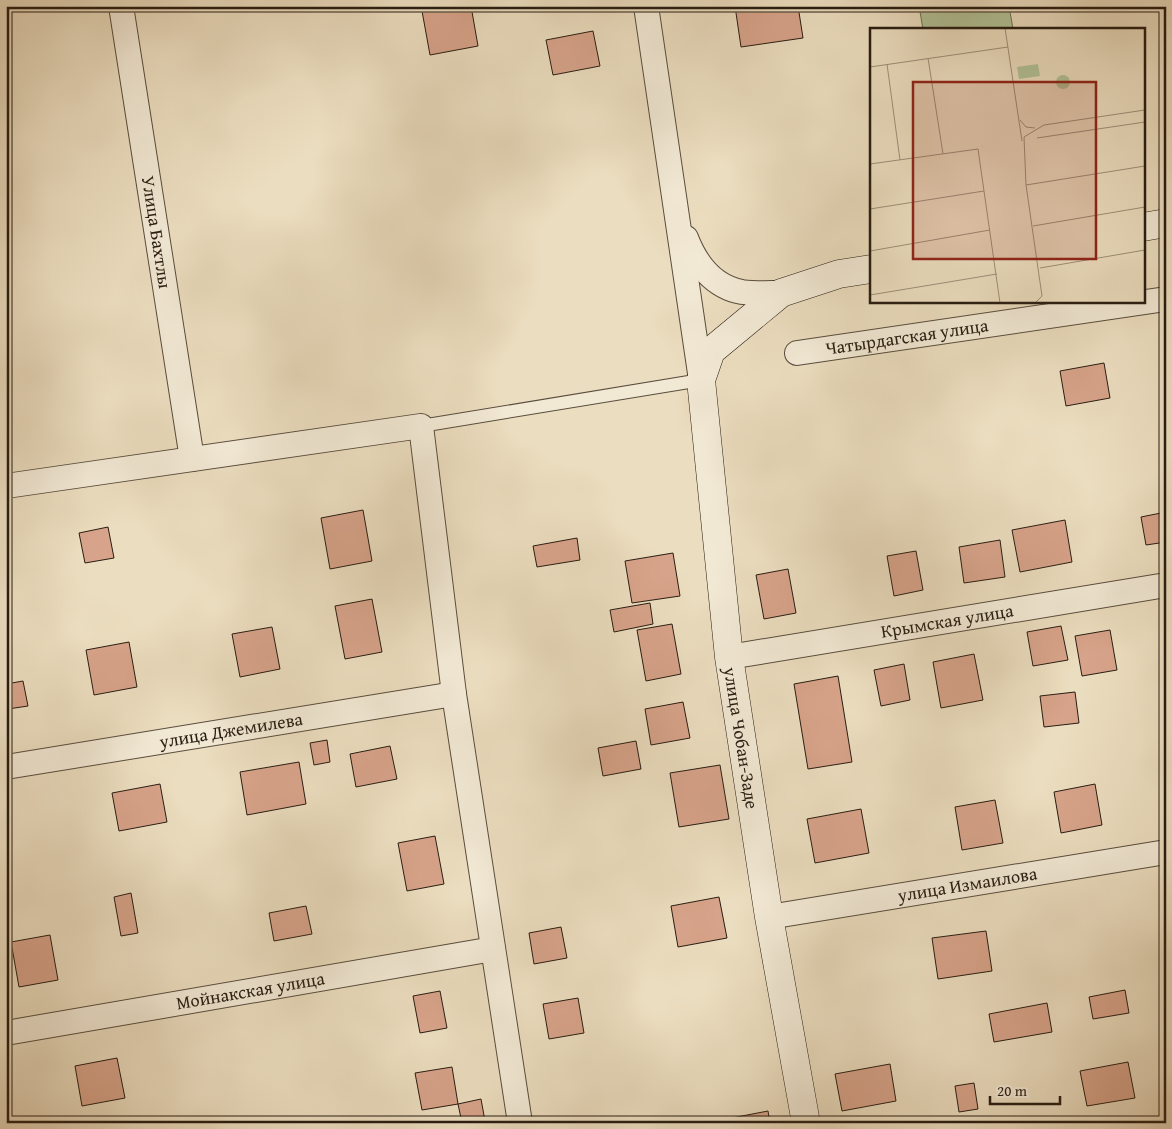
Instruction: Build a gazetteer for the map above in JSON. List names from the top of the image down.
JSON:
{
  "streets": {
    "main road": ["улица Чобан-Заде"],
    "street": [
      "Улица Бахтлы",
      "Чатырдагская улица",
      "Крымская улица",
      "улица Джемилева",
      "улица Измаилова",
      "Мойнакская улица"
    ]
  },
  "crossings": [
    ["Крымская улица", "улица Чобан-Заде"],
    ["улица Чобан-Заде", "улица Измаилова"]
  ],
  "scale_bar": "20 m"
}
